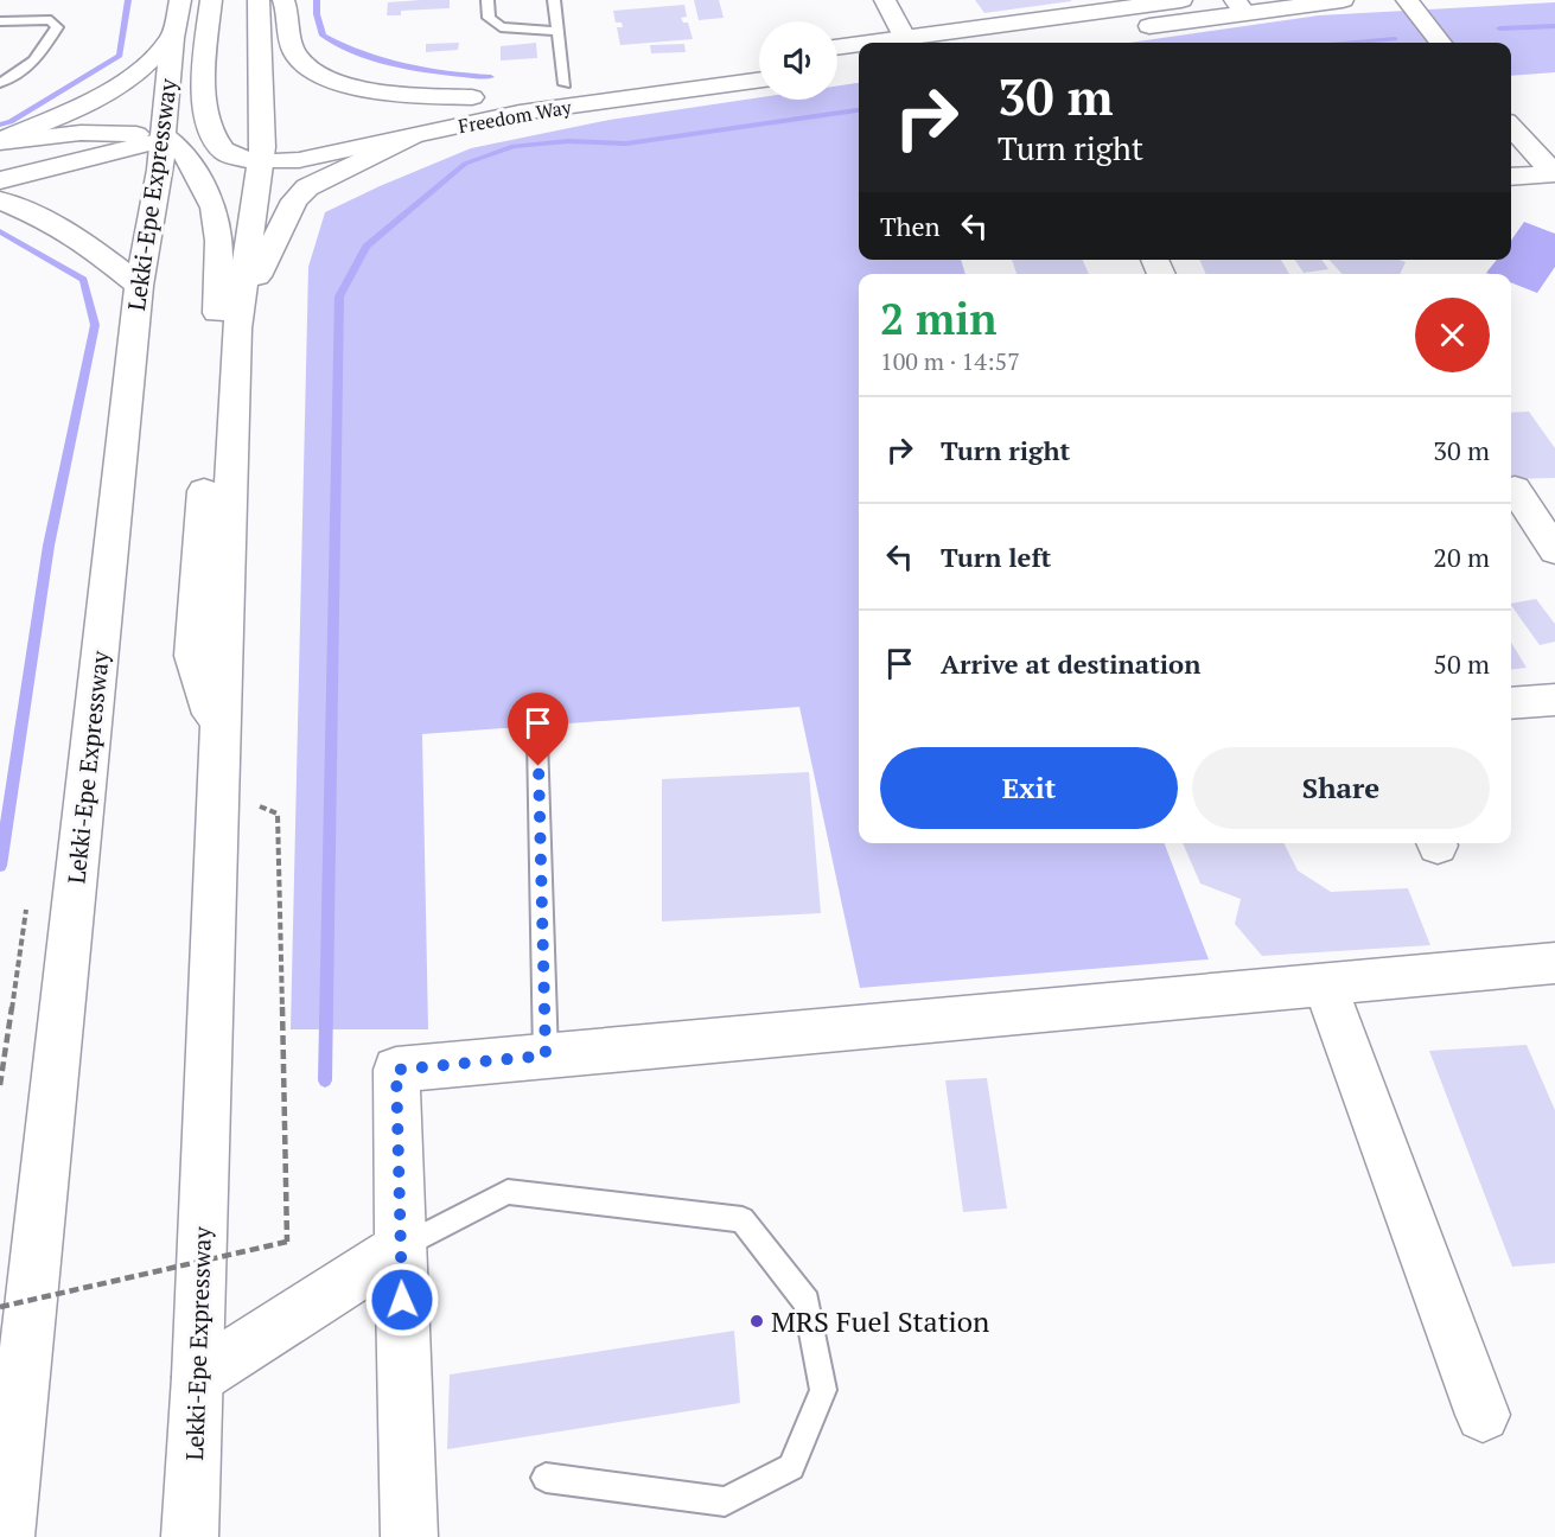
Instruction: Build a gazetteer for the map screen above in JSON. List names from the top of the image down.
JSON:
{
  "streets": {
    "main road": ["Freedom Way", "Lekki-Epe Expressway"]
  },
  "crossings": [
    ["Freedom Way", "Lekki-Epe Expressway"]
  ],
  "places": ["MRS Fuel Station"],
  "page": {
    "turn": ["30 m", "Turn right"],
    "then": "Then",
    "heading": ["2 min", "100 m · 14:57"],
    "list": [
      {
        "name": "Turn right",
        "value": "30 m"
      },
      {
        "name": "Turn left",
        "value": "20 m"
      },
      {
        "name": "Arrive at destination",
        "value": "50 m"
      }
    ],
    "buttons": ["Exit", "Share"]
  }
}
